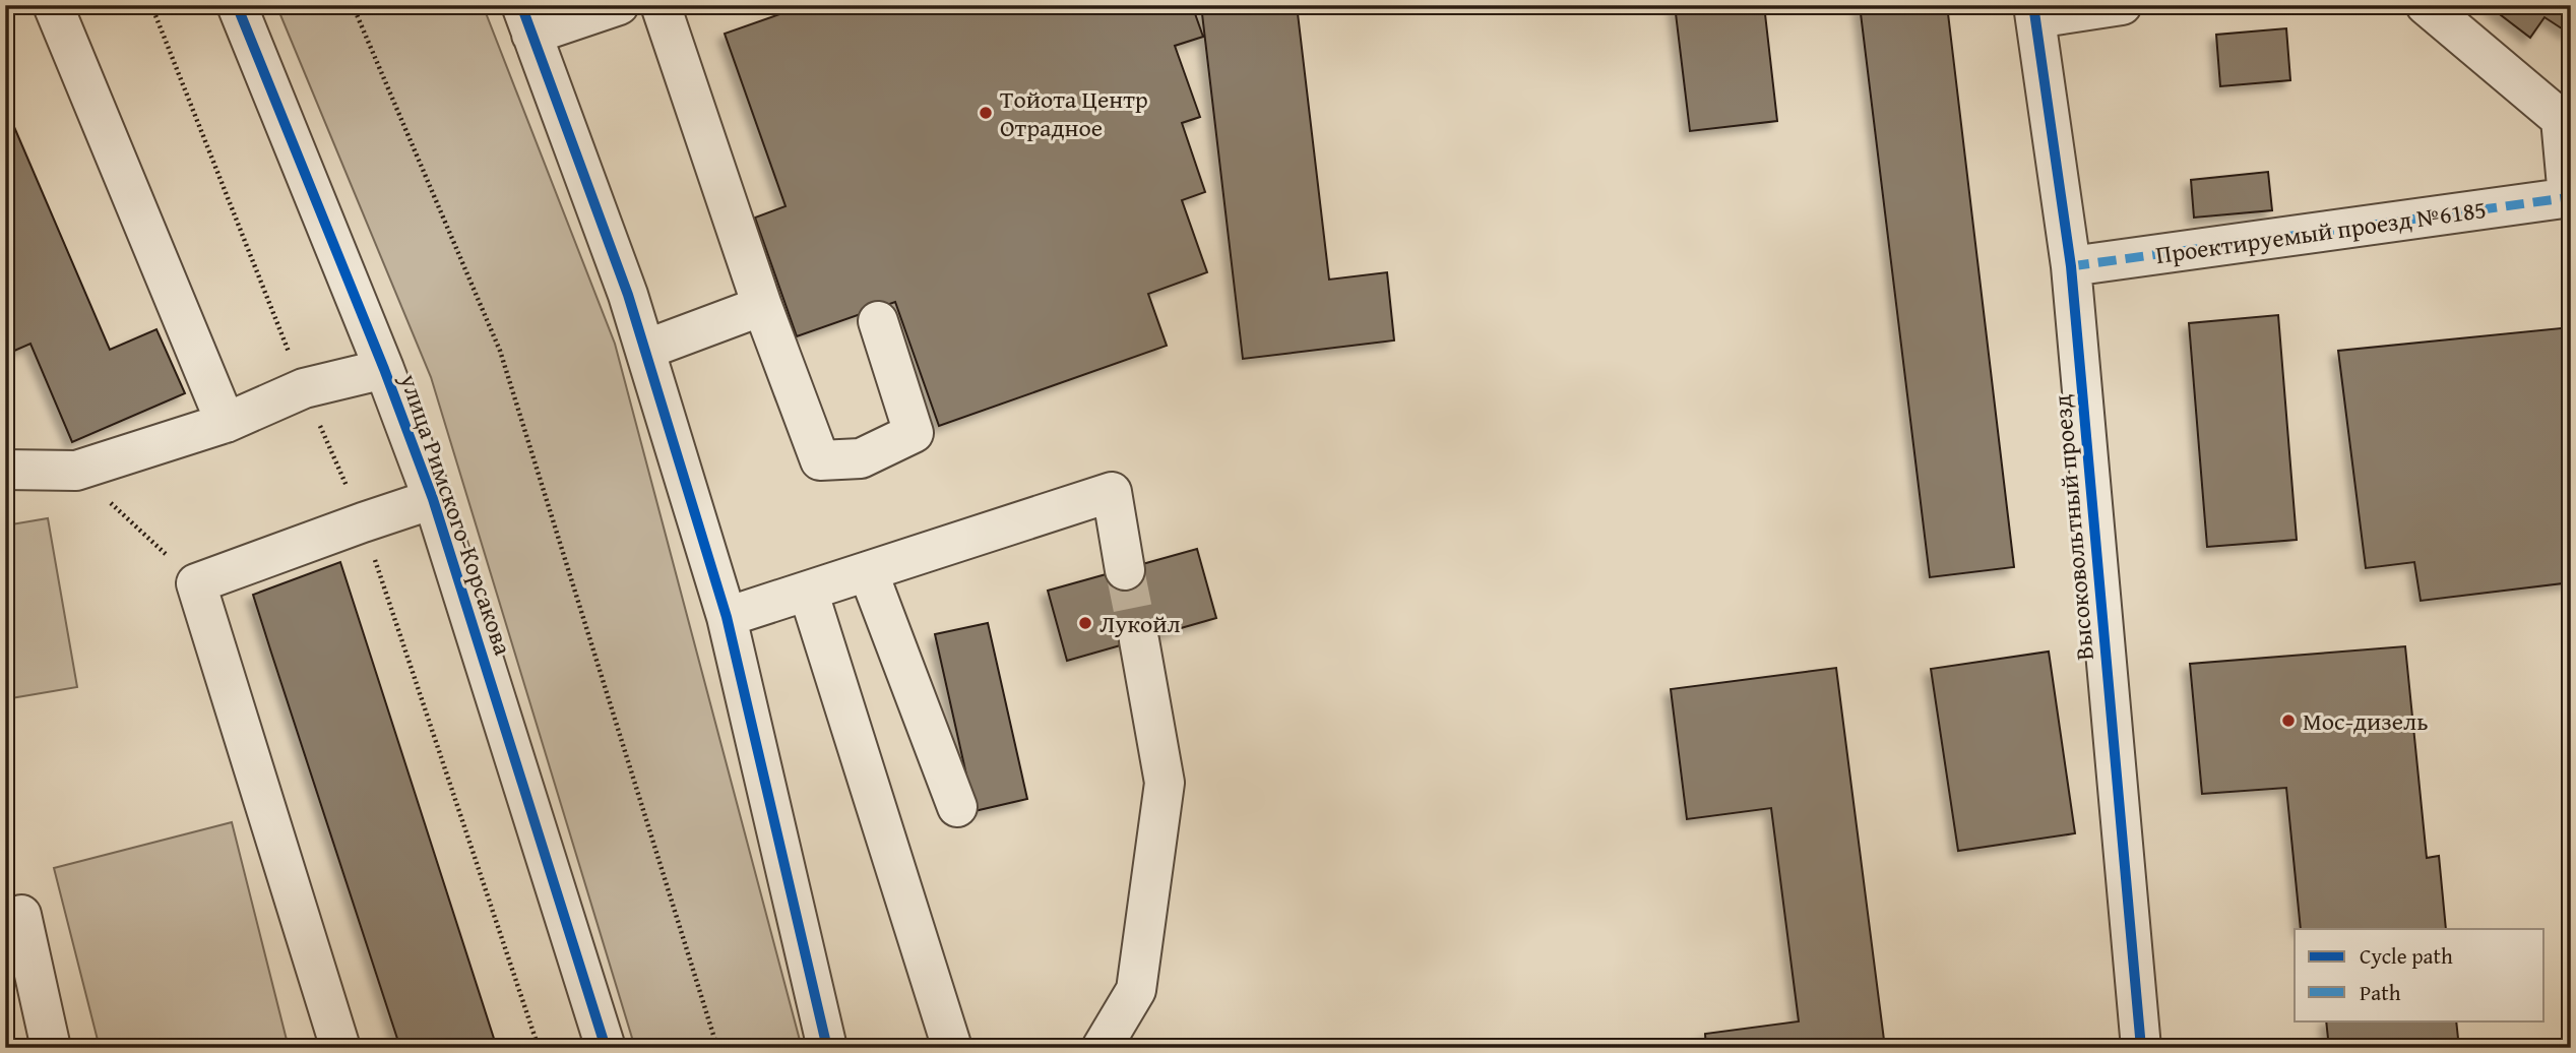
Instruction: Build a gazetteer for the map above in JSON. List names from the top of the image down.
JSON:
{
  "streets": {
    "street": ["Проектируемый проезд №6185", "улица Римского-Корсакова", "Высоковольтный проезд"]
  },
  "crossings": [
    ["Проектируемый проезд №6185", "Высоковольтный проезд"]
  ],
  "places": ["Тойота Центр Отрадное", "Лукойл", "Мос-дизель"],
  "legend": ["Cycle path", "Path"]
}
